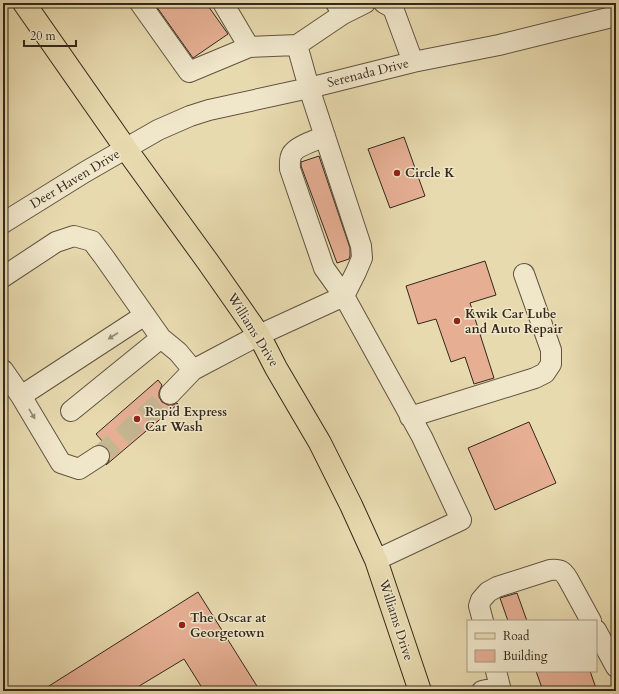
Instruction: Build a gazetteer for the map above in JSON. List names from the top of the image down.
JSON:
{
  "streets": {
    "main road": ["Williams Drive"],
    "street": ["Serenada Drive", "Deer Haven Drive"]
  },
  "crossings": [
    ["Serenada Drive", "Deer Haven Drive"],
    ["Serenada Drive", "Williams Drive"],
    ["Deer Haven Drive", "Williams Drive"]
  ],
  "places": [
    "Circle K",
    "Kwik Car Lube and Auto Repair",
    "Rapid Express Car Wash",
    "The Oscar at Georgetown"
  ],
  "legend": ["Road", "Building"],
  "scale_bar": "20 m"
}
